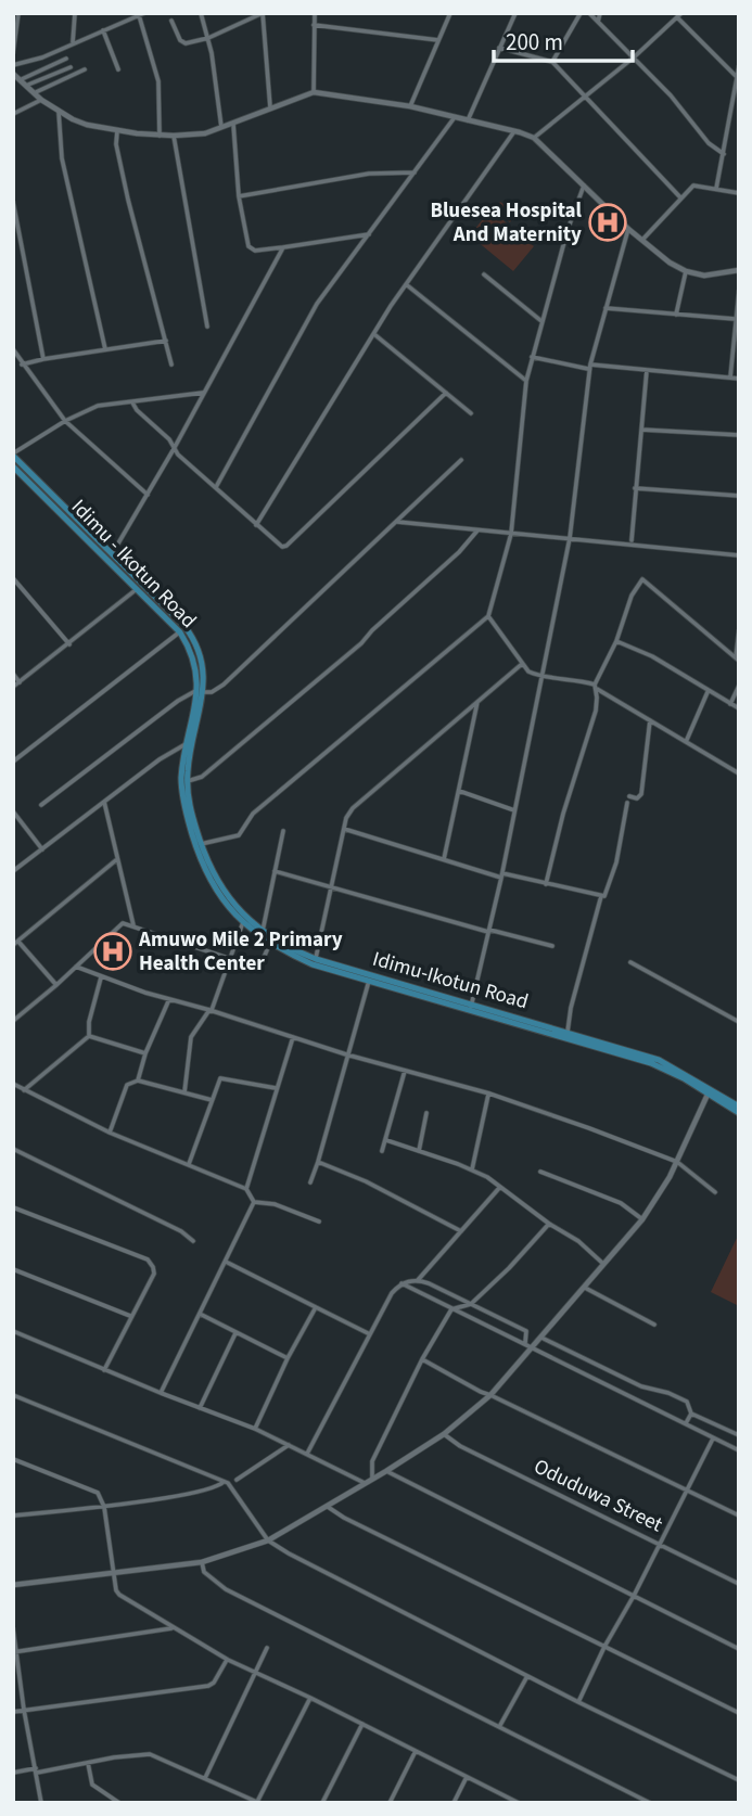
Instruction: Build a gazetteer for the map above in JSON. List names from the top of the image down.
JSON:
{
  "streets": {
    "main road": ["Idimu - Ikotun Road", "Idimu-Ikotun Road"],
    "street": ["Oduduwa Street"]
  },
  "crossings": [
    ["Idimu - Ikotun Road", "Idimu-Ikotun Road"]
  ],
  "places": {
    "hospital": ["Bluesea Hospital And Maternity", "Amuwo Mile 2 Primary Health Center"]
  },
  "scale_bar": "200 m"
}
